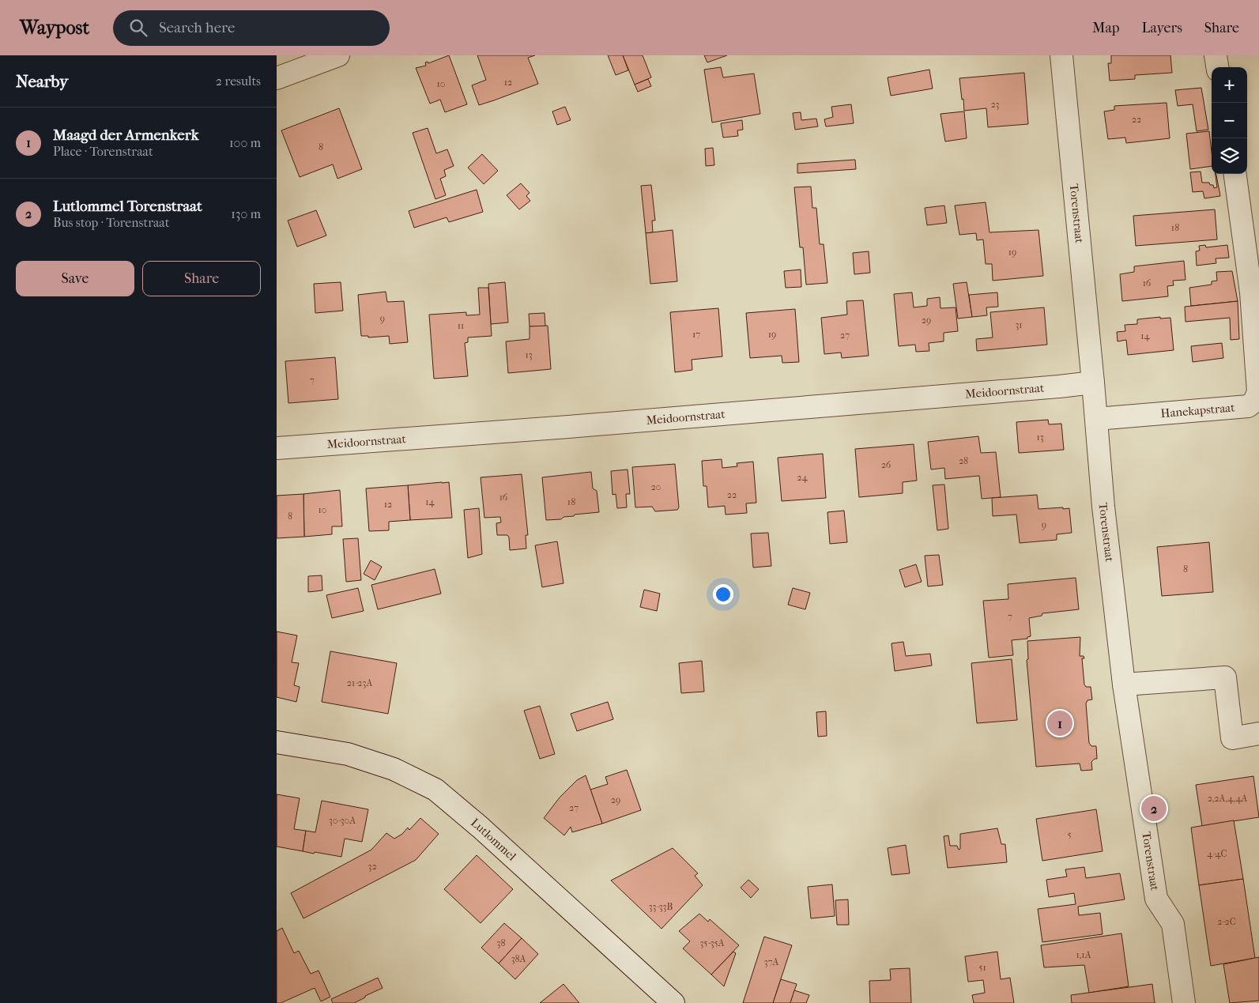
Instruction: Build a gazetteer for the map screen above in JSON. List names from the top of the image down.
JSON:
{
  "streets": {
    "street": [
      "Torenstraat",
      "Meidoornstraat",
      "Hanekapstraat",
      "Lutlommel"
    ]
  },
  "crossings": [
    ["Torenstraat", "Meidoornstraat"],
    ["Torenstraat", "Hanekapstraat"]
  ],
  "house_numbers": [
    "12",
    "10",
    "23",
    "22",
    "8",
    "18",
    "19",
    "16",
    "9",
    "29",
    "31",
    "11",
    "17",
    "19",
    "27",
    "14",
    "13",
    "7",
    "13",
    "28",
    "26",
    "24",
    "20",
    "22",
    "16",
    "14",
    "18",
    "12",
    "10",
    "8",
    "9",
    "8",
    "7",
    "21-23A",
    "2,2A,4,4A",
    "29",
    "27",
    "30-30A",
    "5",
    "4-4C",
    "32",
    "33-33B",
    "2-2C",
    "38",
    "35-35A",
    "1,1A",
    "38A",
    "37A",
    "51"
  ],
  "page": {
    "header": "Waypost",
    "search": "Search here",
    "nav": ["Map", "Layers", "Share"],
    "heading": ["Nearby", "2 results"],
    "map_buttons": ["+", "−"],
    "list": [
      {
        "mark": "1",
        "name": "Maagd der Armenkerk",
        "note": "Place · Torenstraat",
        "value": "100 m"
      },
      {
        "mark": "2",
        "name": "Lutlommel Torenstraat",
        "note": "Bus stop · Torenstraat",
        "value": "130 m"
      }
    ],
    "buttons": ["Save", "Share"],
    "pins": ["1", "2"]
  }
}
